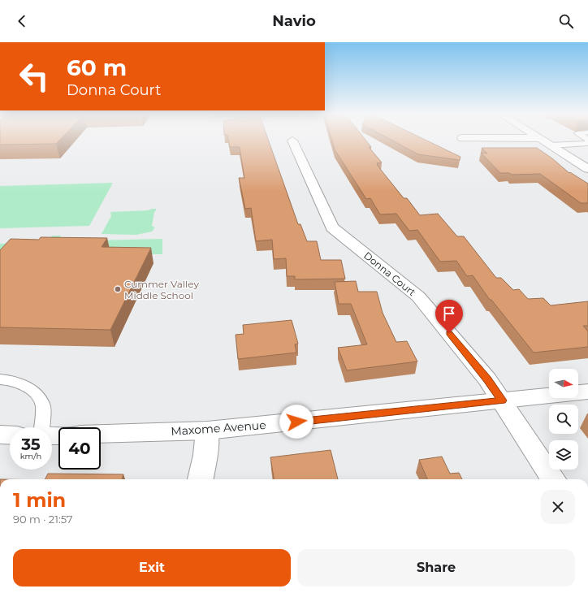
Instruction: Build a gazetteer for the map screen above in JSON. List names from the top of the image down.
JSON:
{
  "streets": {
    "street": ["Donna Court", "Maxome Avenue"]
  },
  "crossings": [
    ["Donna Court", "Maxome Avenue"]
  ],
  "places": ["Cummer Valley Middle School"],
  "north": "right",
  "page": {
    "header": "Navio",
    "turn": ["60 m", "Donna Court"],
    "speed": "35 km/h",
    "limit": "40",
    "heading": ["1 min", "90 m · 21:57"],
    "buttons": ["Exit", "Share"]
  }
}
